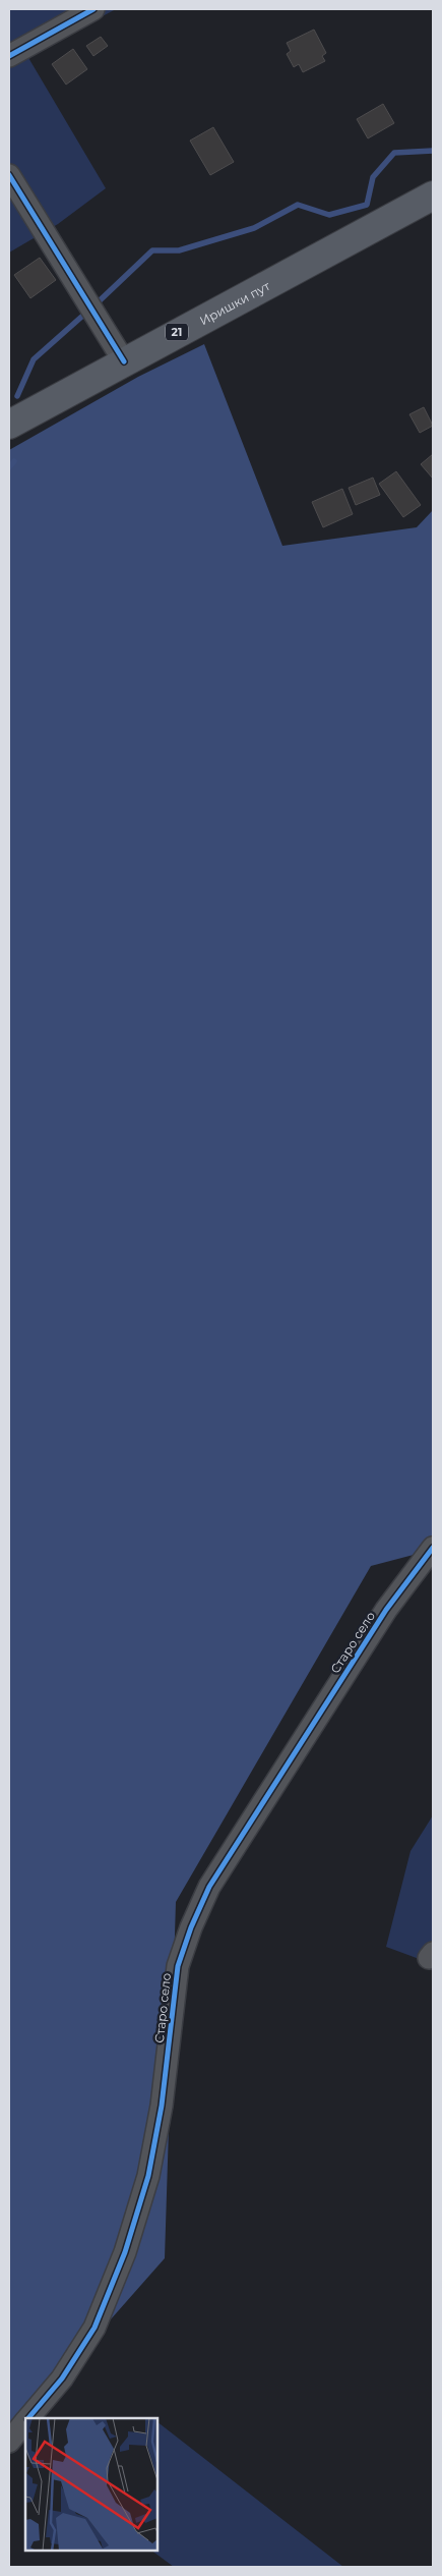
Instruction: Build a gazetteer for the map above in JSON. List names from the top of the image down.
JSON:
{
  "streets": {
    "main road": ["Иришки пут", "21"],
    "street": ["Старо село"]
  }
}
